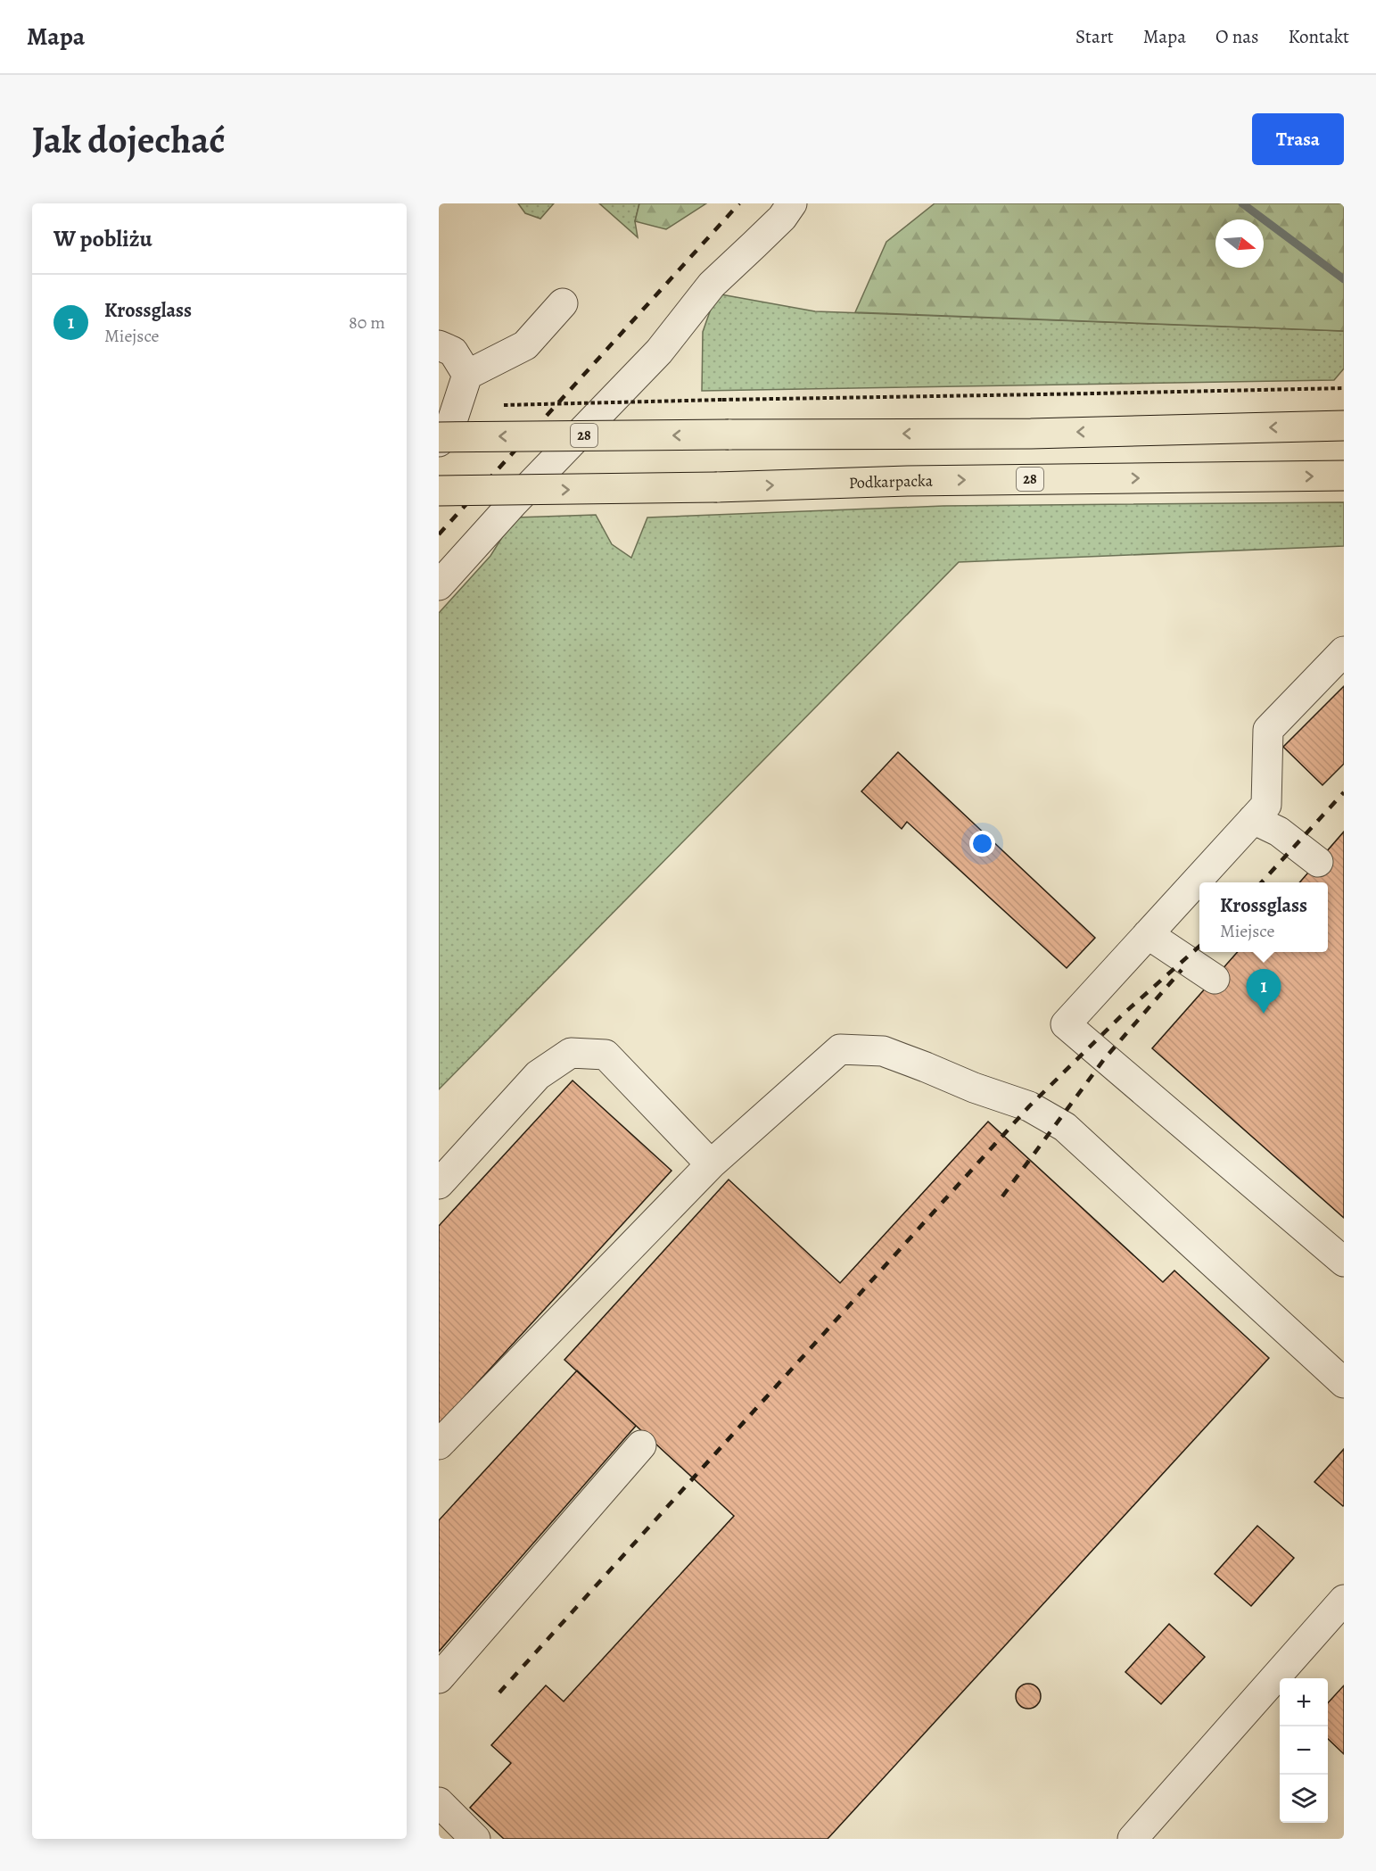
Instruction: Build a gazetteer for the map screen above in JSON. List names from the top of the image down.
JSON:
{
  "streets": {
    "main road": ["28", "Podkarpacka"]
  },
  "north": "right",
  "page": {
    "header": "Mapa",
    "nav": [
      "Start",
      "Mapa",
      "O nas",
      "Kontakt"
    ],
    "buttons": "Trasa",
    "title": "Jak dojechać",
    "heading": "W pobliżu",
    "list": [
      {
        "mark": "1",
        "name": "Krossglass",
        "note": "Miejsce",
        "value": "80 m"
      }
    ],
    "popup": ["Krossglass", "Miejsce"],
    "pins": "1",
    "map_buttons": ["+", "−"]
  }
}
